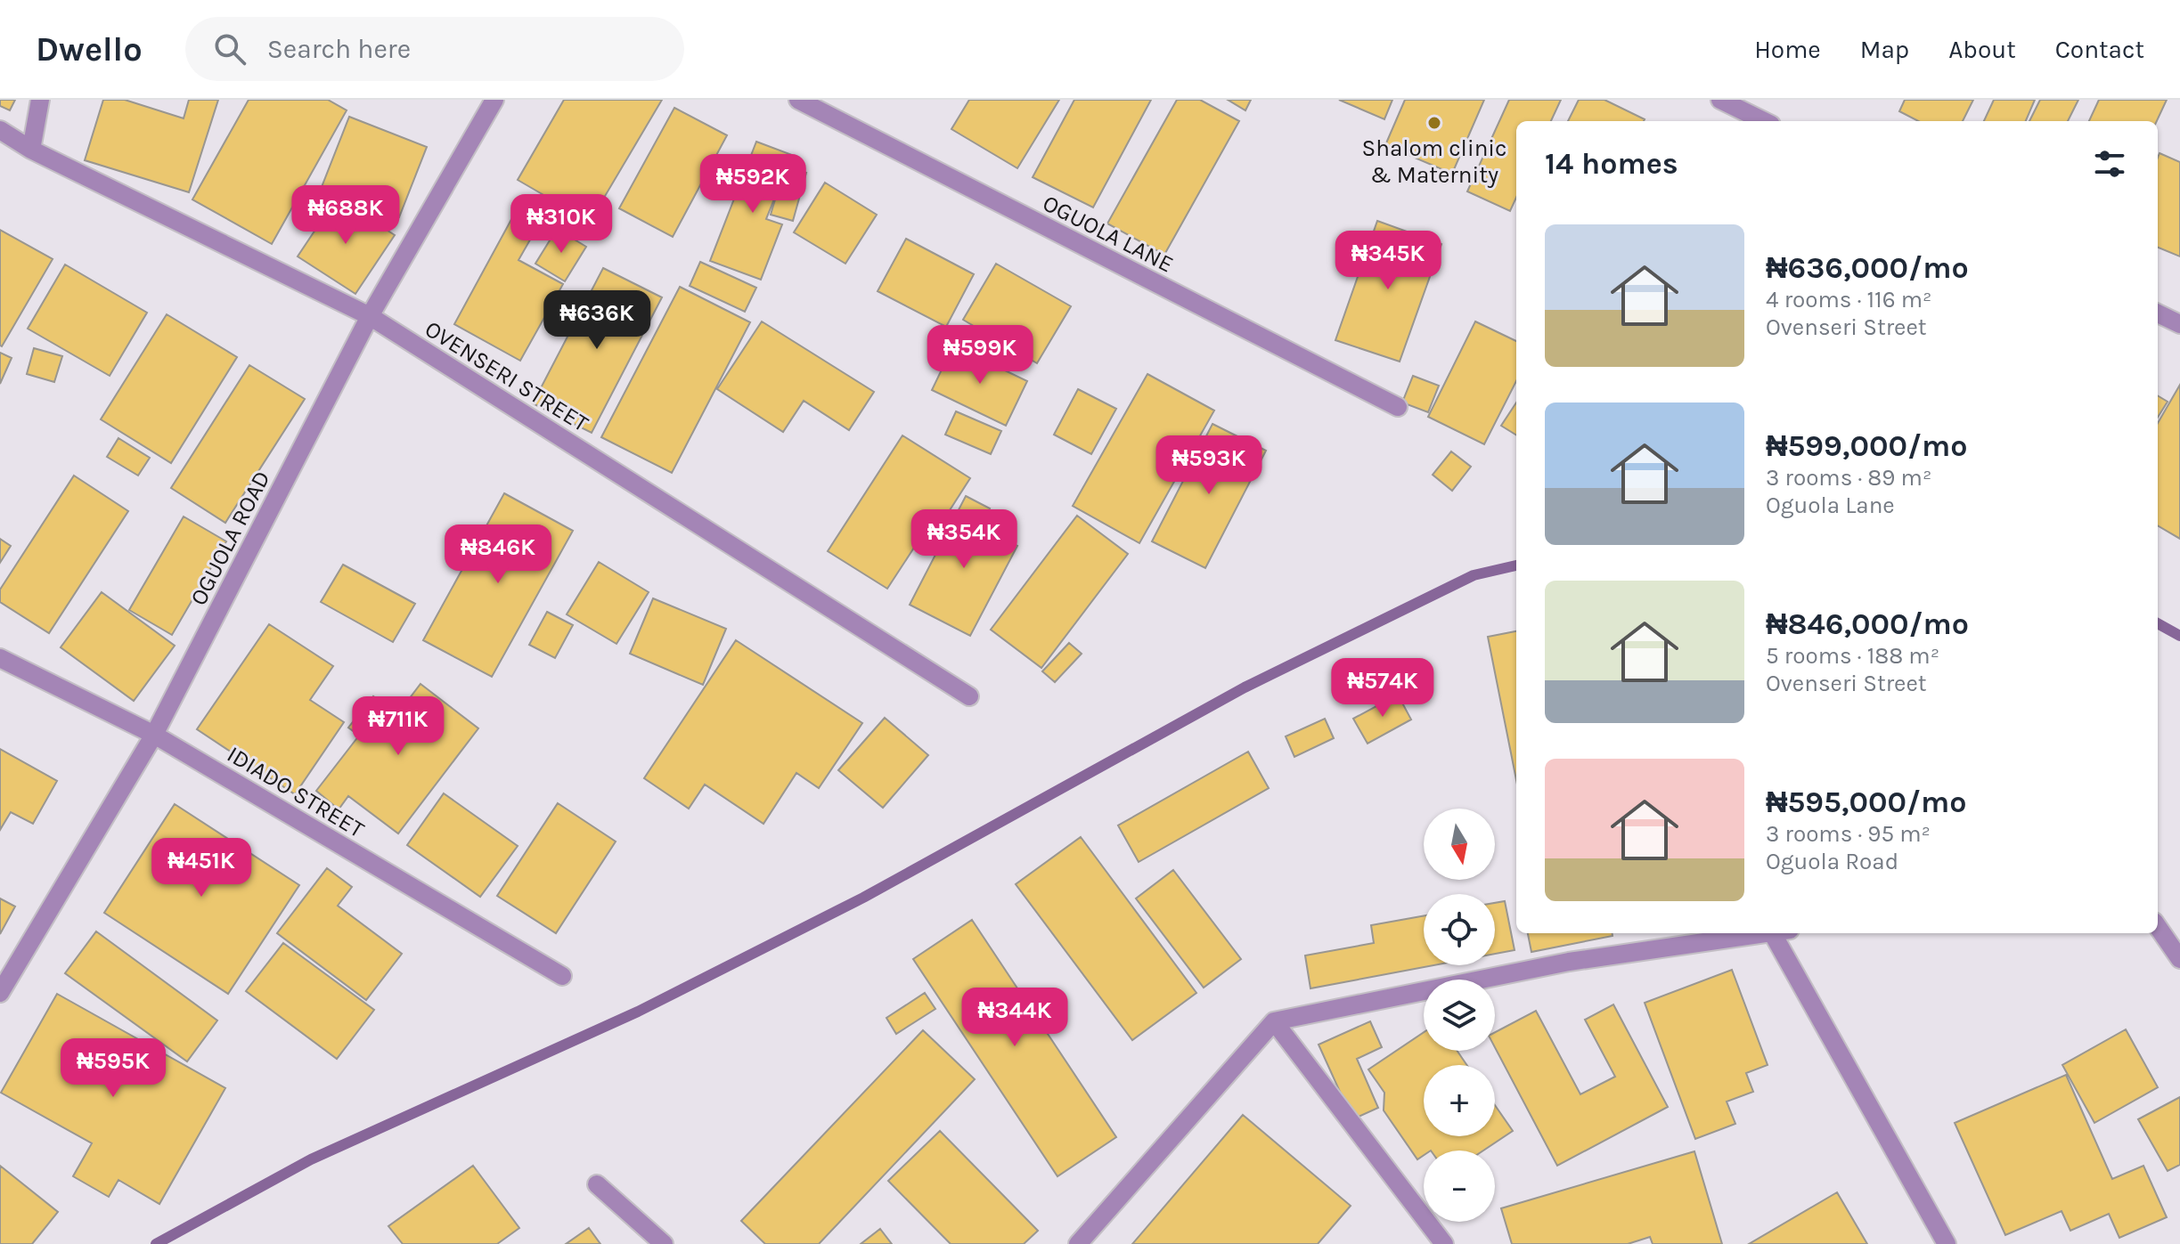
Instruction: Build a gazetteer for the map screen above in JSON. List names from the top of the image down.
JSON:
{
  "streets": {
    "street": [
      "OGUOLA LANE",
      "OVENSERI STREET",
      "OGUOLA ROAD",
      "IDIADO STREET"
    ]
  },
  "crossings": [
    ["OVENSERI STREET", "OGUOLA ROAD"],
    ["OGUOLA ROAD", "IDIADO STREET"]
  ],
  "places": ["Shalom clinic & Maternity"],
  "north": "bottom",
  "page": {
    "header": "Dwello",
    "search": "Search here",
    "nav": [
      "Home",
      "Map",
      "About",
      "Contact"
    ],
    "heading": "14 homes",
    "price": [
      "₦592K",
      "₦688K",
      "₦310K",
      "₦345K",
      "₦636K",
      "₦599K",
      "₦593K",
      "₦354K",
      "₦846K",
      "₦574K",
      "₦711K",
      "₦451K",
      "₦344K",
      "₦595K"
    ],
    "list": [
      {
        "name": "₦636,000/mo",
        "note": "4 rooms · 116 m² · Ovenseri Street"
      },
      {
        "name": "₦599,000/mo",
        "note": "3 rooms · 89 m² · Oguola Lane"
      },
      {
        "name": "₦846,000/mo",
        "note": "5 rooms · 188 m² · Ovenseri Street"
      },
      {
        "name": "₦595,000/mo",
        "note": "3 rooms · 95 m² · Oguola Road"
      }
    ],
    "map_buttons": ["+", "−"]
  }
}
